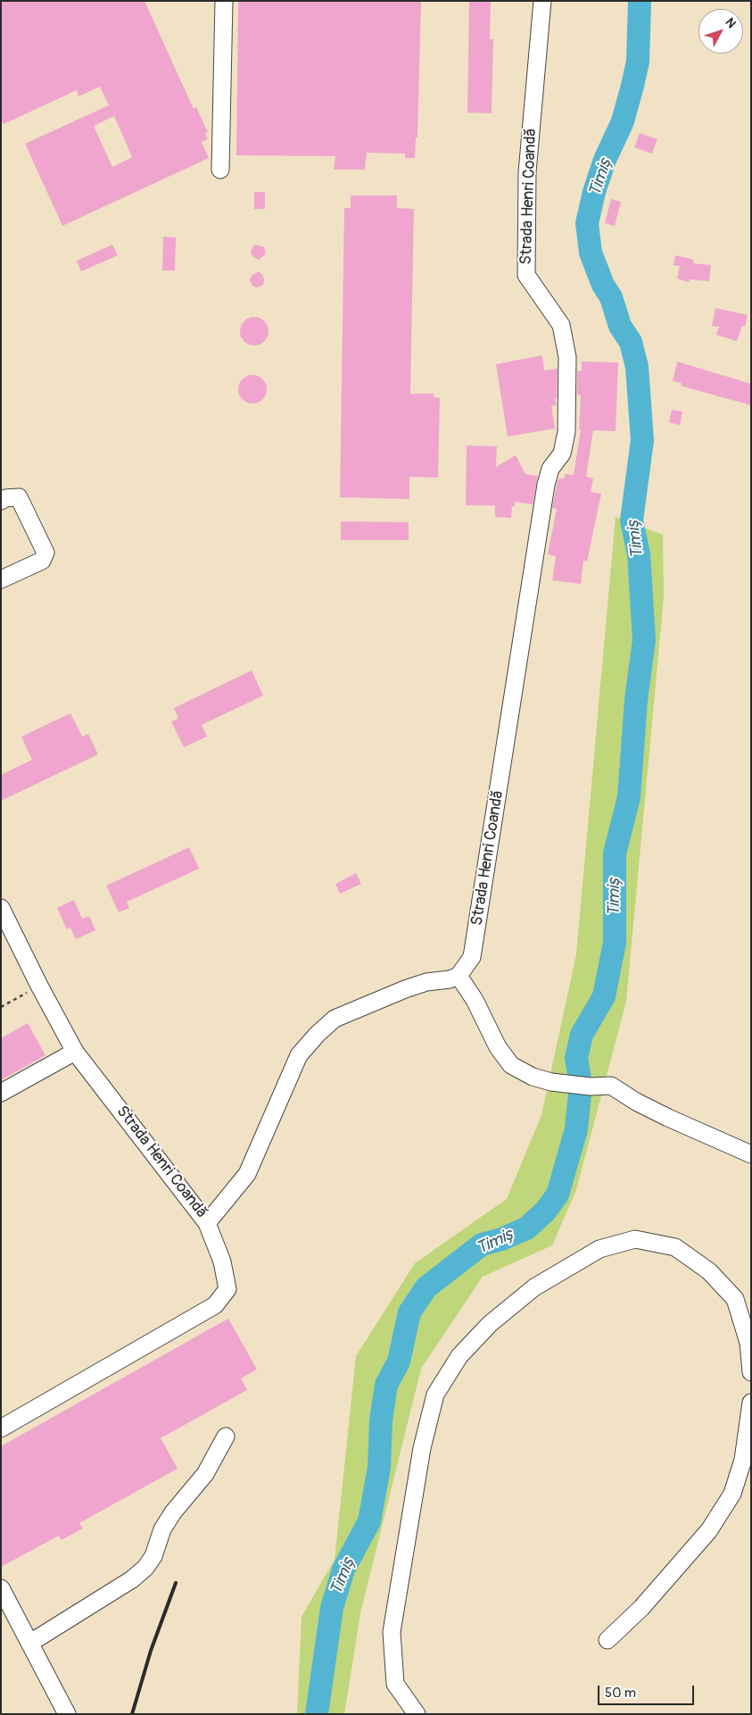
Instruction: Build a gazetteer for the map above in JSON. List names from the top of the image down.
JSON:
{
  "streets": {
    "street": ["Strada Henri Coandă"]
  },
  "water": ["Timiș"],
  "scale_bar": "50 m",
  "north": "top right"
}
